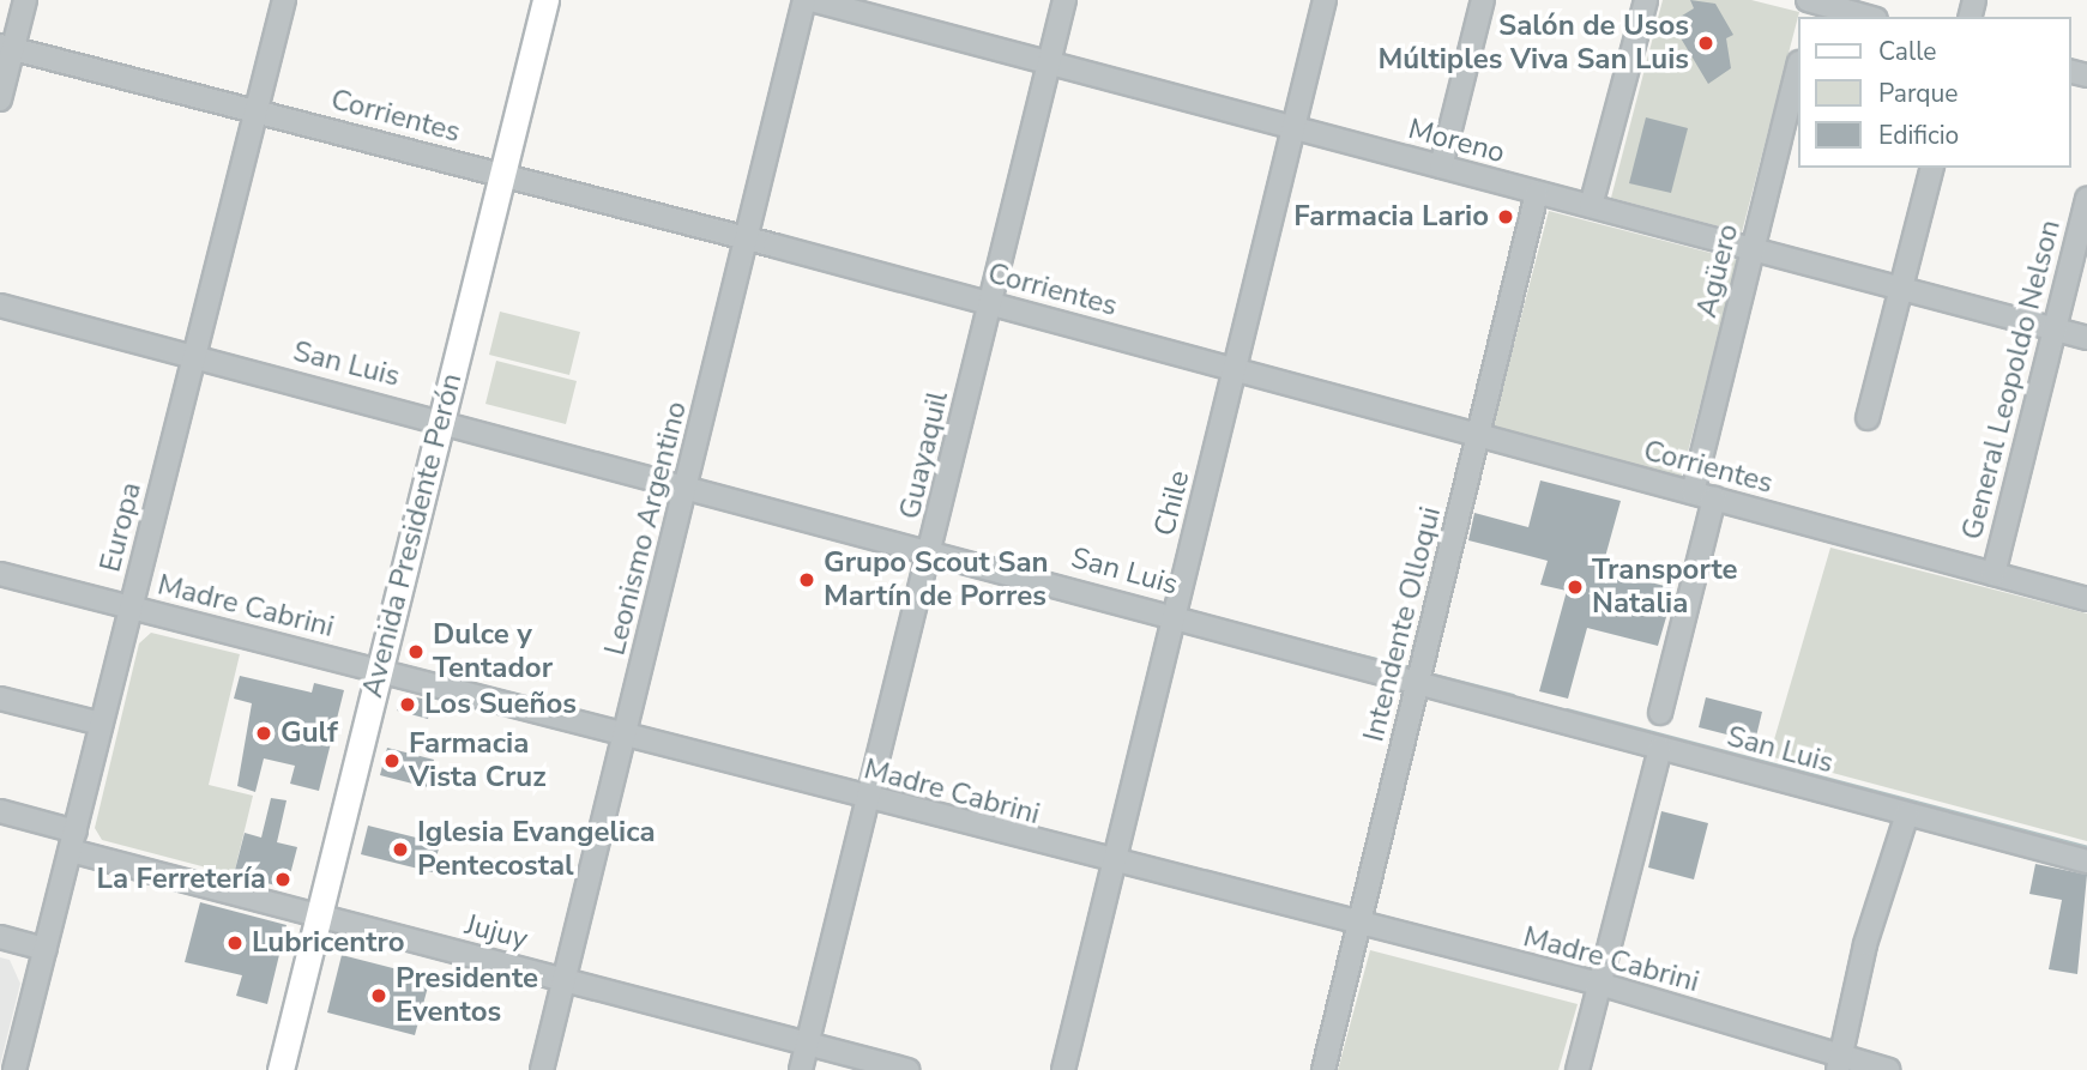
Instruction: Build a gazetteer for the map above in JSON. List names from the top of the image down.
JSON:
{
  "streets": {
    "main road": ["Avenida Presidente Perón"],
    "street": [
      "Corrientes",
      "Moreno",
      "Agüero",
      "San Luis",
      "General Leopoldo Nelson",
      "Guayaquil",
      "Chile",
      "Europa",
      "Leonismo Argentino",
      "Madre Cabrini",
      "Intendente Olloqui",
      "Jujuy"
    ]
  },
  "crossings": [
    ["Corrientes", "Agüero"],
    ["Corrientes", "General Leopoldo Nelson"],
    ["Corrientes", "Guayaquil"],
    ["Corrientes", "Chile"],
    ["Corrientes", "Europa"],
    ["Corrientes", "Leonismo Argentino"],
    ["Corrientes", "Avenida Presidente Perón"],
    ["Corrientes", "Intendente Olloqui"],
    ["Moreno", "Agüero"],
    ["Moreno", "General Leopoldo Nelson"],
    ["Moreno", "Guayaquil"],
    ["Moreno", "Chile"],
    ["Moreno", "Intendente Olloqui"],
    ["San Luis", "Guayaquil"],
    ["San Luis", "Chile"],
    ["San Luis", "Europa"],
    ["San Luis", "Leonismo Argentino"],
    ["San Luis", "Avenida Presidente Perón"],
    ["San Luis", "Intendente Olloqui"],
    ["Guayaquil", "Madre Cabrini"],
    ["Guayaquil", "Jujuy"],
    ["Chile", "Madre Cabrini"],
    ["Europa", "Madre Cabrini"],
    ["Europa", "Jujuy"],
    ["Leonismo Argentino", "Madre Cabrini"],
    ["Leonismo Argentino", "Jujuy"],
    ["Avenida Presidente Perón", "Madre Cabrini"],
    ["Avenida Presidente Perón", "Jujuy"],
    ["Madre Cabrini", "Intendente Olloqui"]
  ],
  "places": [
    "Salón de Usos Múltiples Viva San Luis",
    "Farmacia Lario",
    "Grupo Scout San Martín de Porres",
    "Transporte Natalia",
    "Dulce y Tentador",
    "Los Sueños",
    "Gulf",
    "Farmacia Vista Cruz",
    "Iglesia Evangelica Pentecostal",
    "La Ferretería",
    "Lubricentro",
    "Presidente Eventos"
  ],
  "legend": ["Calle", "Parque", "Edificio"]
}
